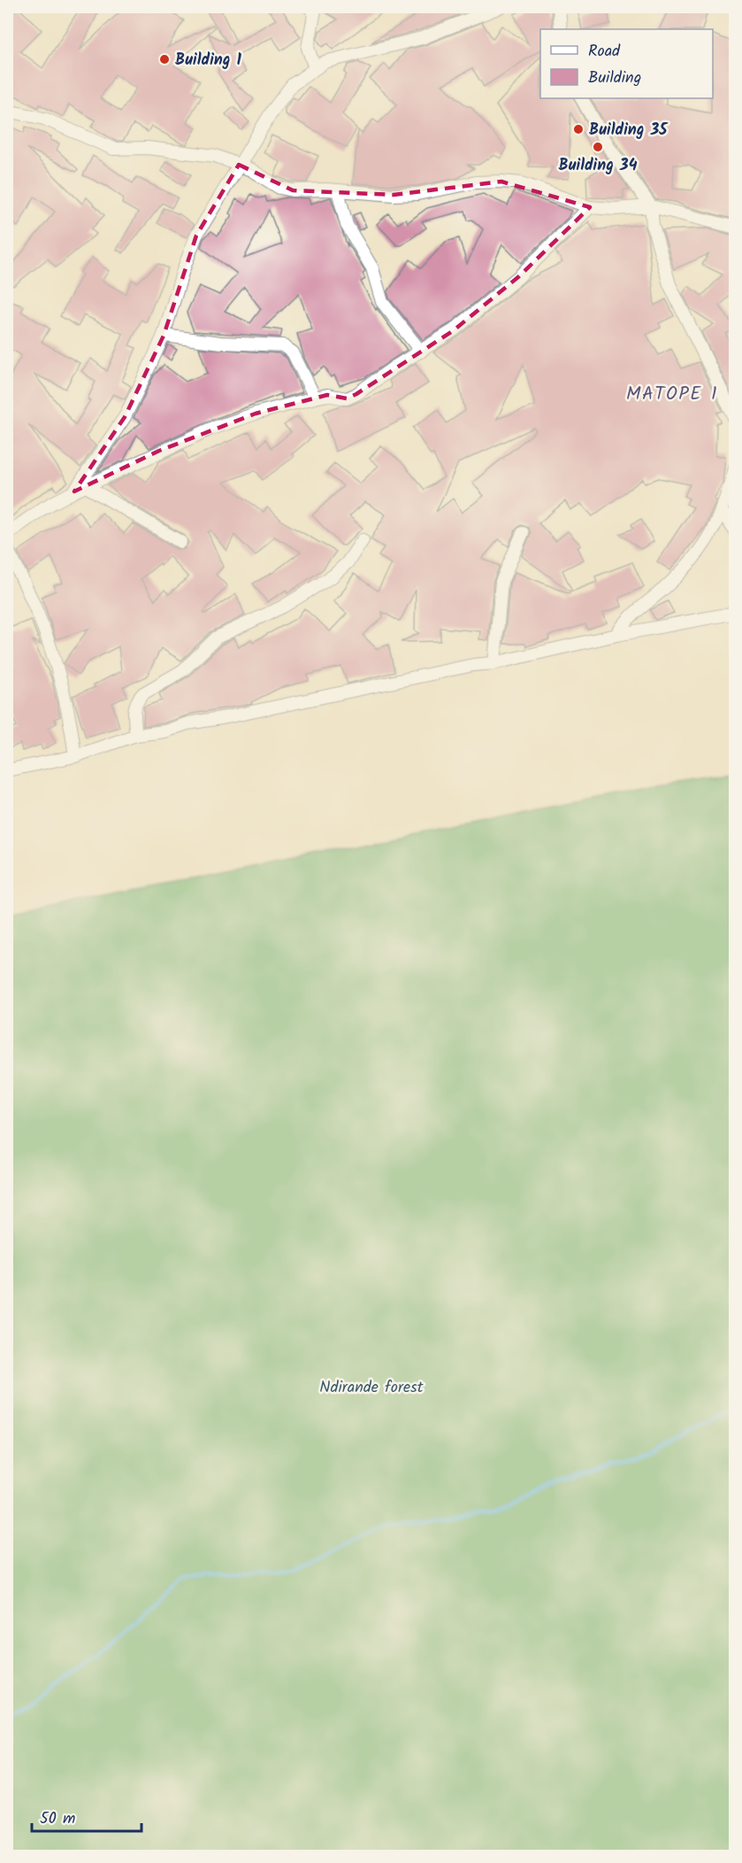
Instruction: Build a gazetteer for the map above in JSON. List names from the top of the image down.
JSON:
{
  "districts": ["MATOPE 1"],
  "parks": ["Ndirande forest"],
  "places": ["Building 1", "Building 35", "Building 34"],
  "legend": ["Road", "Building"],
  "scale_bar": "50 m"
}
